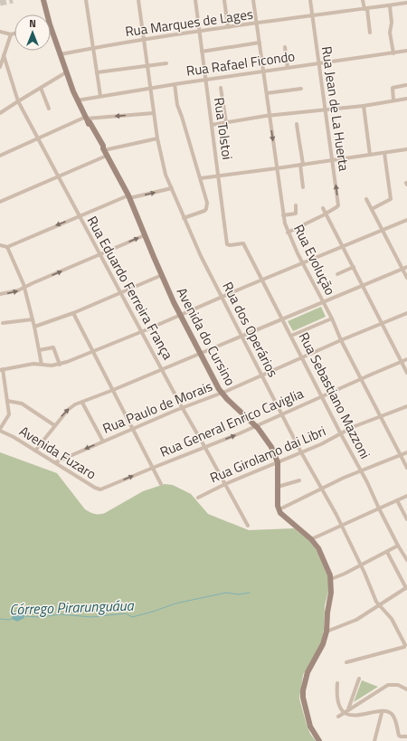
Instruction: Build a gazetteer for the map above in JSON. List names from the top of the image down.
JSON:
{
  "streets": {
    "main road": ["Avenida do Cursino"],
    "street": [
      "Rua Marques de Lages",
      "Rua Rafael Ficondo",
      "Rua Jean de La Huerta",
      "Rua Tolstoi",
      "Rua Evolução",
      "Rua Eduardo Ferreira França",
      "Rua dos Operários",
      "Rua Sebastiano Mazzoni",
      "Rua Paulo de Morais",
      "Rua General Enrico Caviglia",
      "Avenida Fuzaro",
      "Rua Girolamo dai Libri"
    ]
  },
  "crossings": [
    ["Rua Marques de Lages", "Rua Jean de La Huerta"],
    ["Rua Marques de Lages", "Rua Tolstoi"],
    ["Rua Marques de Lages", "Rua Evolução"],
    ["Rua Marques de Lages", "Rua dos Operários"],
    ["Rua Marques de Lages", "Avenida do Cursino"],
    ["Rua Rafael Ficondo", "Rua Jean de La Huerta"],
    ["Rua Rafael Ficondo", "Rua Tolstoi"],
    ["Rua Rafael Ficondo", "Rua Evolução"],
    ["Rua Rafael Ficondo", "Rua dos Operários"],
    ["Rua Rafael Ficondo", "Avenida do Cursino"],
    ["Rua Tolstoi", "Rua Sebastiano Mazzoni"],
    ["Rua Evolução", "Rua Paulo de Morais"],
    ["Rua Evolução", "Rua General Enrico Caviglia"],
    ["Rua Evolução", "Rua Girolamo dai Libri"],
    ["Rua Eduardo Ferreira França", "Rua Paulo de Morais"],
    ["Rua Eduardo Ferreira França", "Rua General Enrico Caviglia"],
    ["Rua Eduardo Ferreira França", "Rua Girolamo dai Libri"],
    ["Rua dos Operários", "Rua Paulo de Morais"],
    ["Rua dos Operários", "Rua General Enrico Caviglia"],
    ["Rua dos Operários", "Rua Girolamo dai Libri"],
    ["Avenida do Cursino", "Rua Paulo de Morais"],
    ["Avenida do Cursino", "Rua General Enrico Caviglia"],
    ["Avenida do Cursino", "Rua Girolamo dai Libri"],
    ["Rua Sebastiano Mazzoni", "Rua Paulo de Morais"],
    ["Rua Sebastiano Mazzoni", "Rua General Enrico Caviglia"],
    ["Rua Sebastiano Mazzoni", "Rua Girolamo dai Libri"],
    ["Rua Paulo de Morais", "Avenida Fuzaro"],
    ["Rua General Enrico Caviglia", "Avenida Fuzaro"]
  ],
  "water": ["Córrego Pirarunguáua"],
  "north": "top"
}
